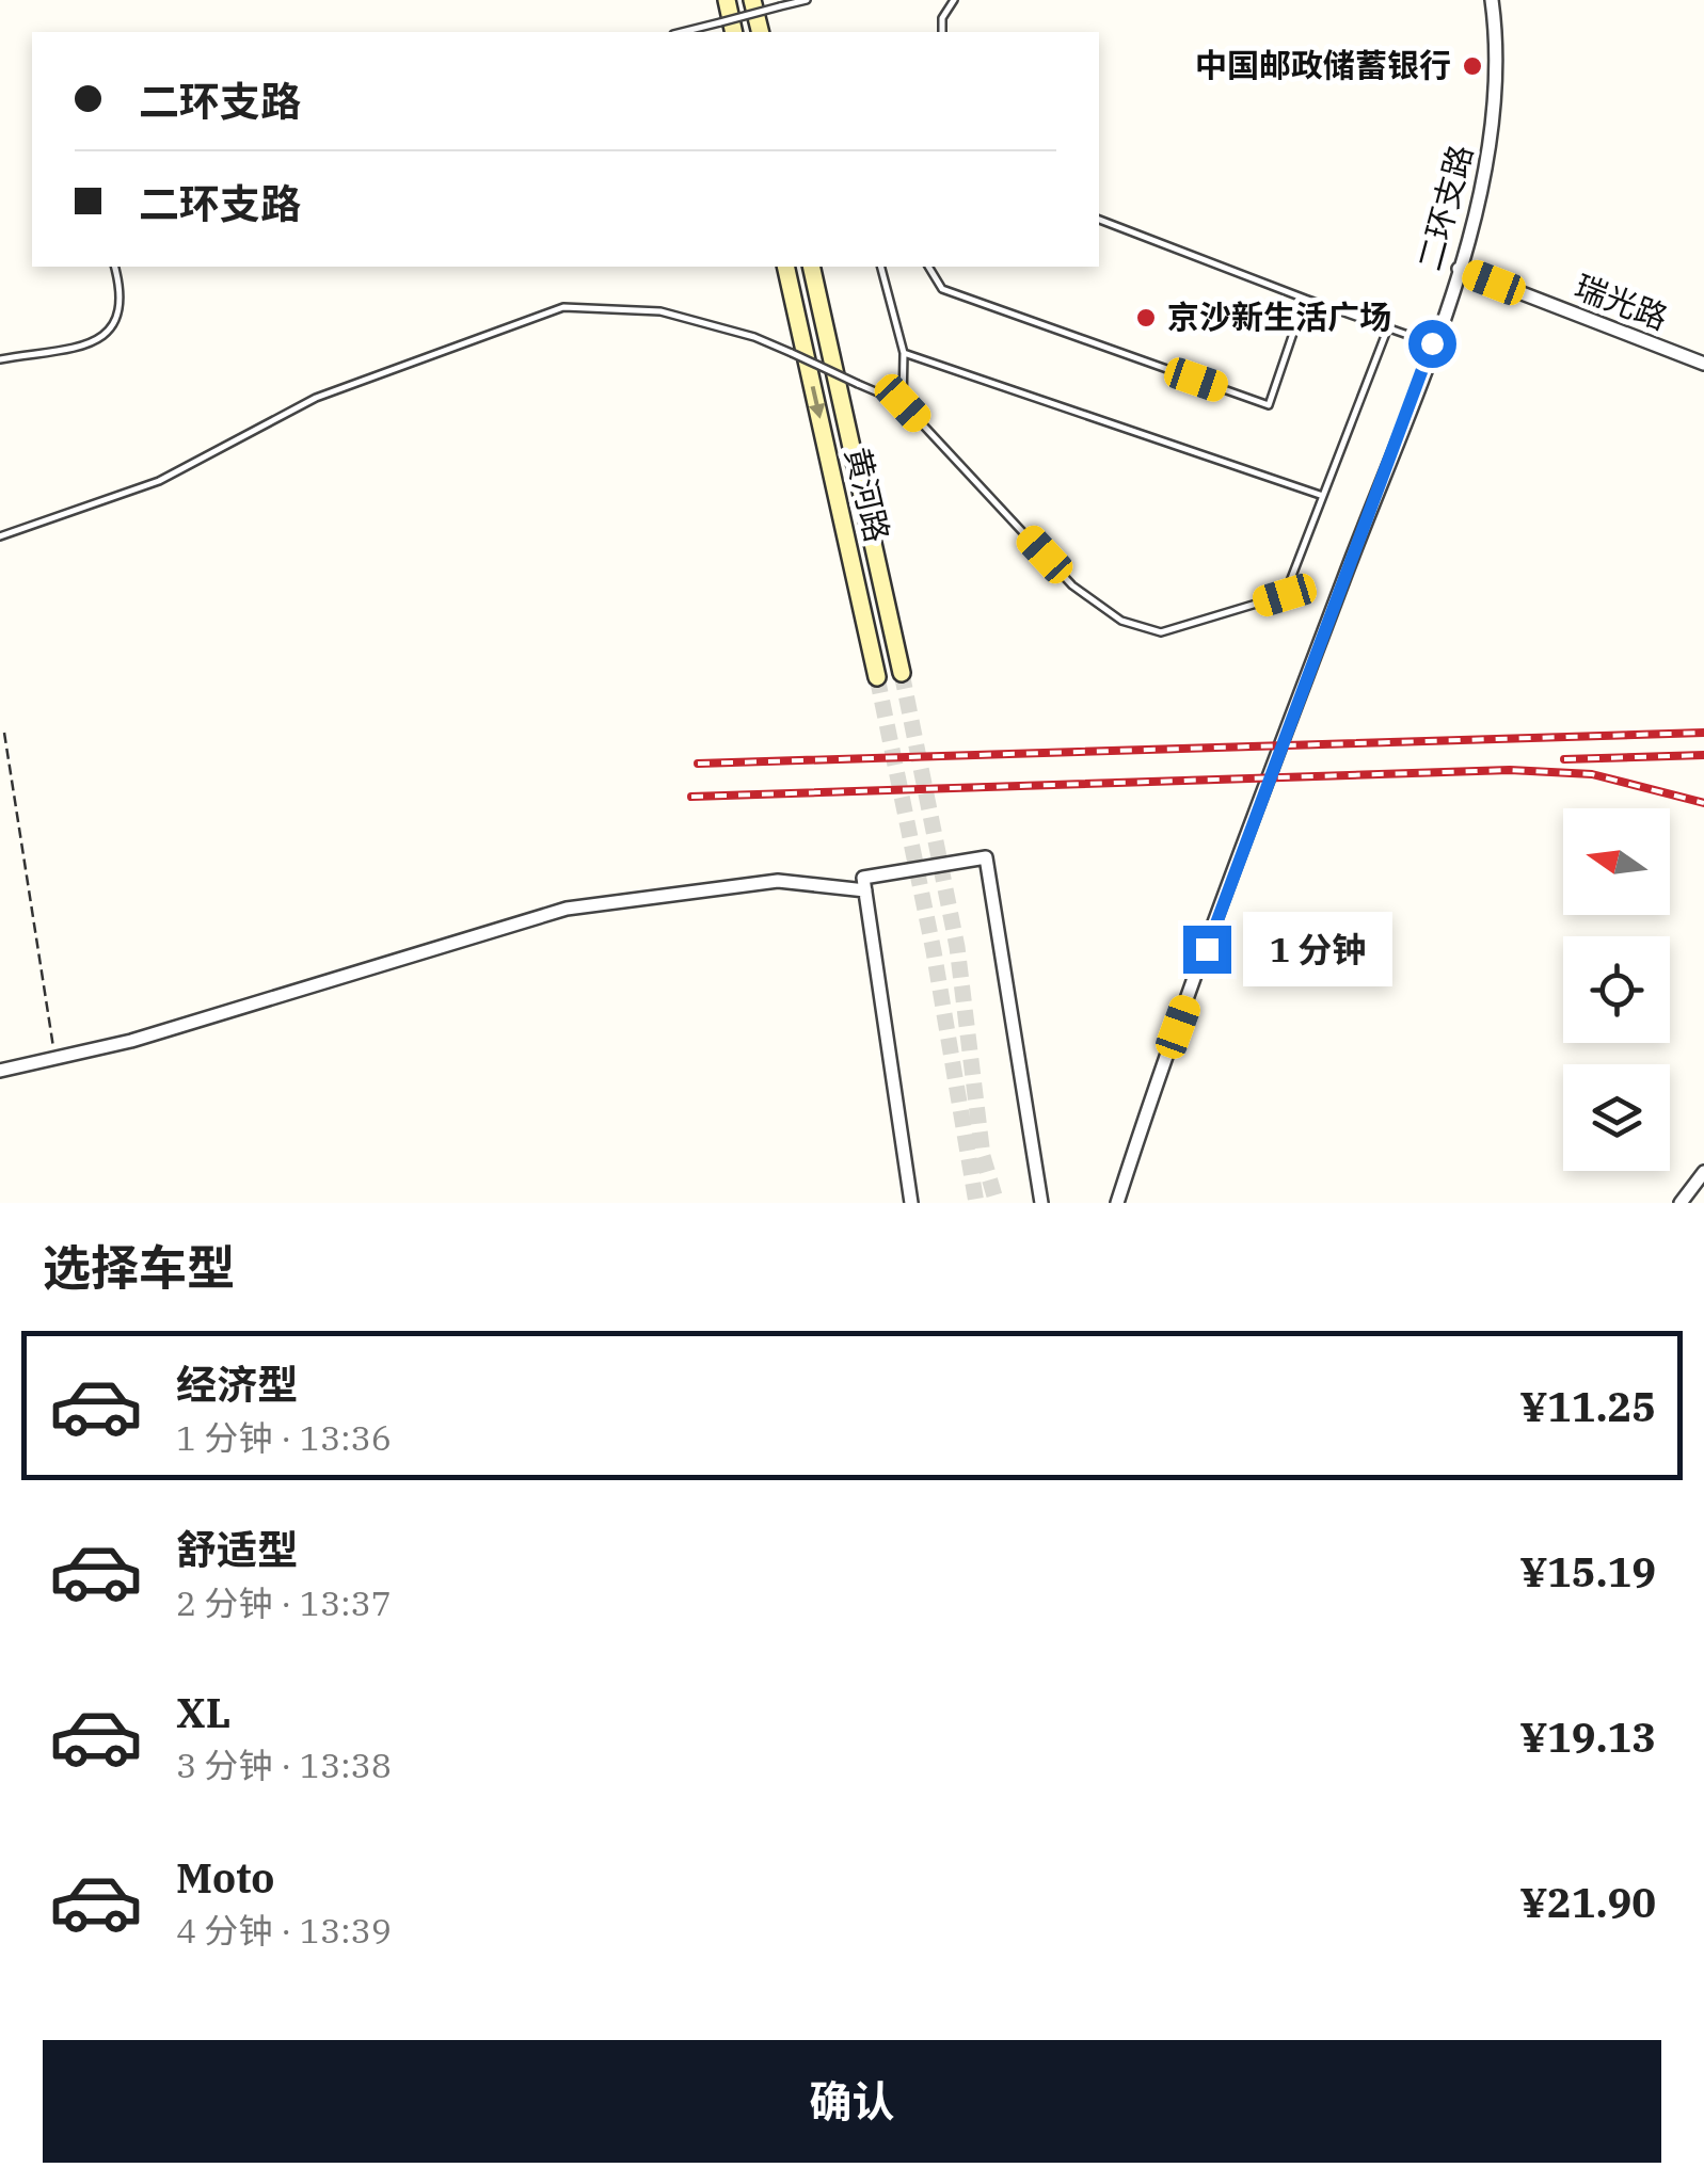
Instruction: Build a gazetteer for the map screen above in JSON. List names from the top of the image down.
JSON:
{
  "streets": {
    "main road": ["黄河路"],
    "street": ["二环支路", "瑞光路"]
  },
  "crossings": [
    ["二环支路", "瑞光路"]
  ],
  "places": ["中国邮政储蓄银行", "京沙新生活广场"],
  "north": "left",
  "page": {
    "banner": ["二环支路", "二环支路"],
    "bubble": "1 分钟",
    "heading": "选择车型",
    "list": [
      {
        "name": "经济型",
        "note": "1 分钟 · 13:36",
        "value": "¥11.25"
      },
      {
        "name": "舒适型",
        "note": "2 分钟 · 13:37",
        "value": "¥15.19"
      },
      {
        "name": "XL",
        "note": "3 分钟 · 13:38",
        "value": "¥19.13"
      },
      {
        "name": "Moto",
        "note": "4 分钟 · 13:39",
        "value": "¥21.90"
      }
    ],
    "buttons": "确认"
  }
}
